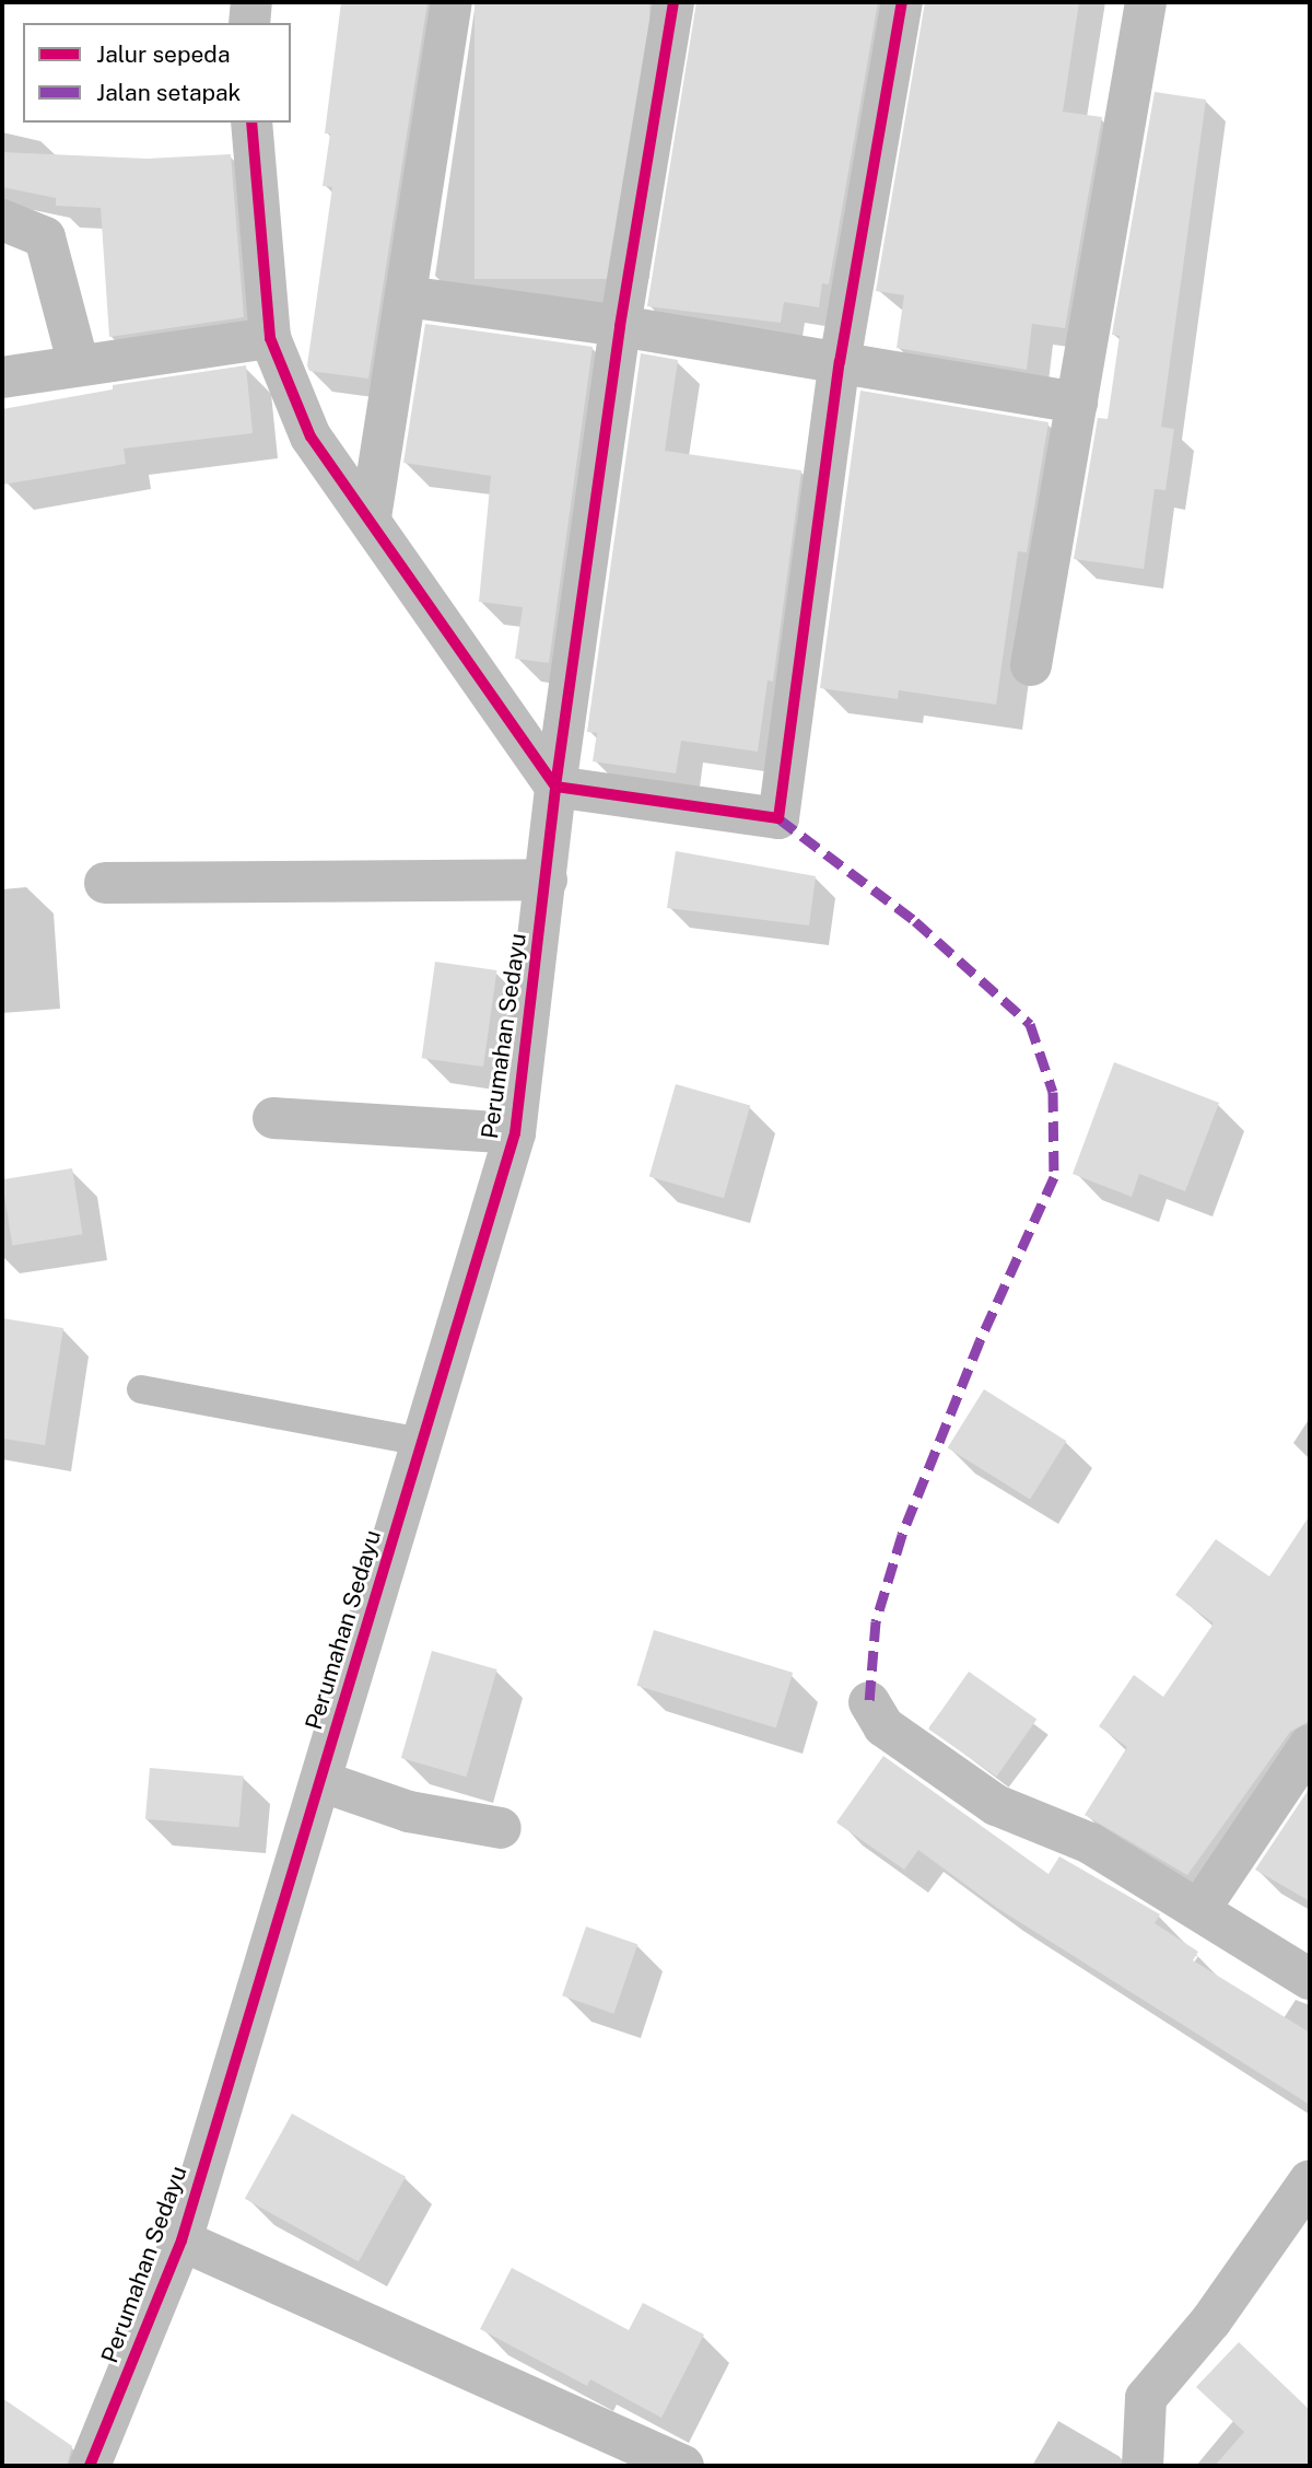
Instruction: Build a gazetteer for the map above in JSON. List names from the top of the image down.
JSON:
{
  "streets": {
    "street": ["Perumahan Sedayu"]
  },
  "legend": ["Jalur sepeda", "Jalan setapak"]
}
